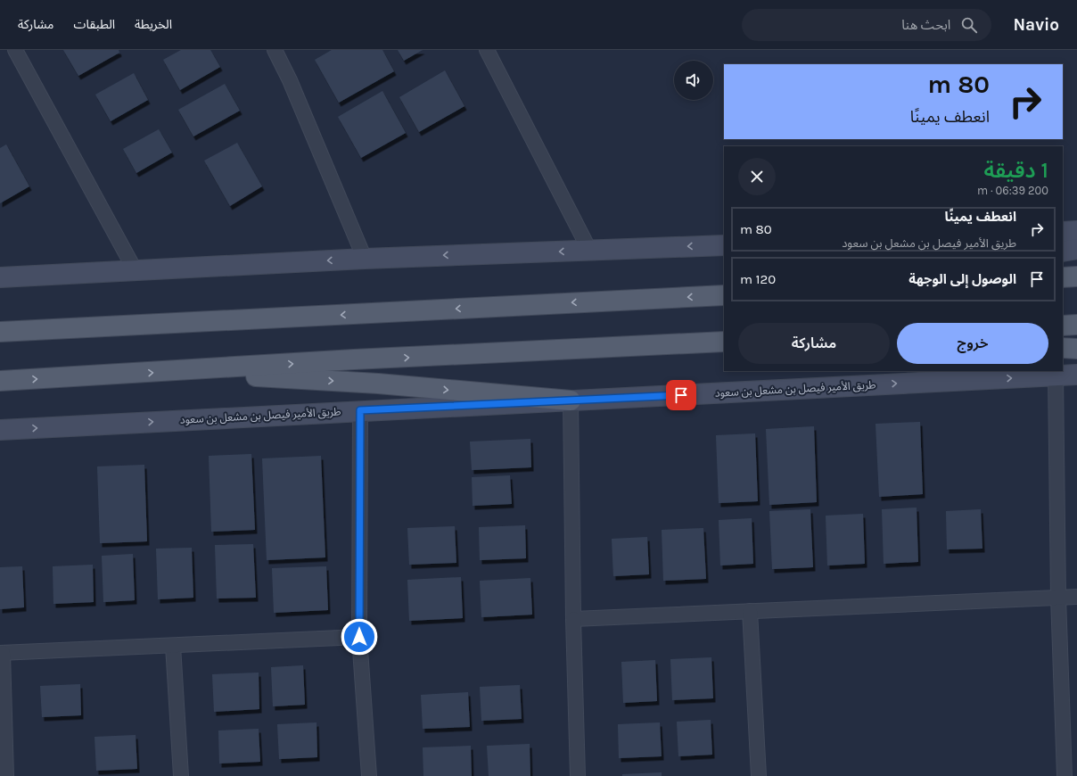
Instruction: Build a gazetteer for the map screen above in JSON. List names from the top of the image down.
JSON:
{
  "streets": {
    "main road": ["طريق الأمير فيصل بن مشعل بن سعود"]
  },
  "page": {
    "header": "Navio",
    "search": "ابحث هنا",
    "nav": ["الخريطة", "الطبقات", "مشاركة"],
    "turn": ["80 m", "انعطف يمينًا"],
    "heading": ["1 دقيقة", "200 m · 06:39"],
    "list": [
      {
        "name": "انعطف يمينًا",
        "note": "طريق الأمير فيصل بن مشعل بن سعود",
        "value": "80 m"
      },
      {
        "name": "الوصول إلى الوجهة",
        "value": "120 m"
      }
    ],
    "buttons": ["خروج", "مشاركة"]
  }
}
